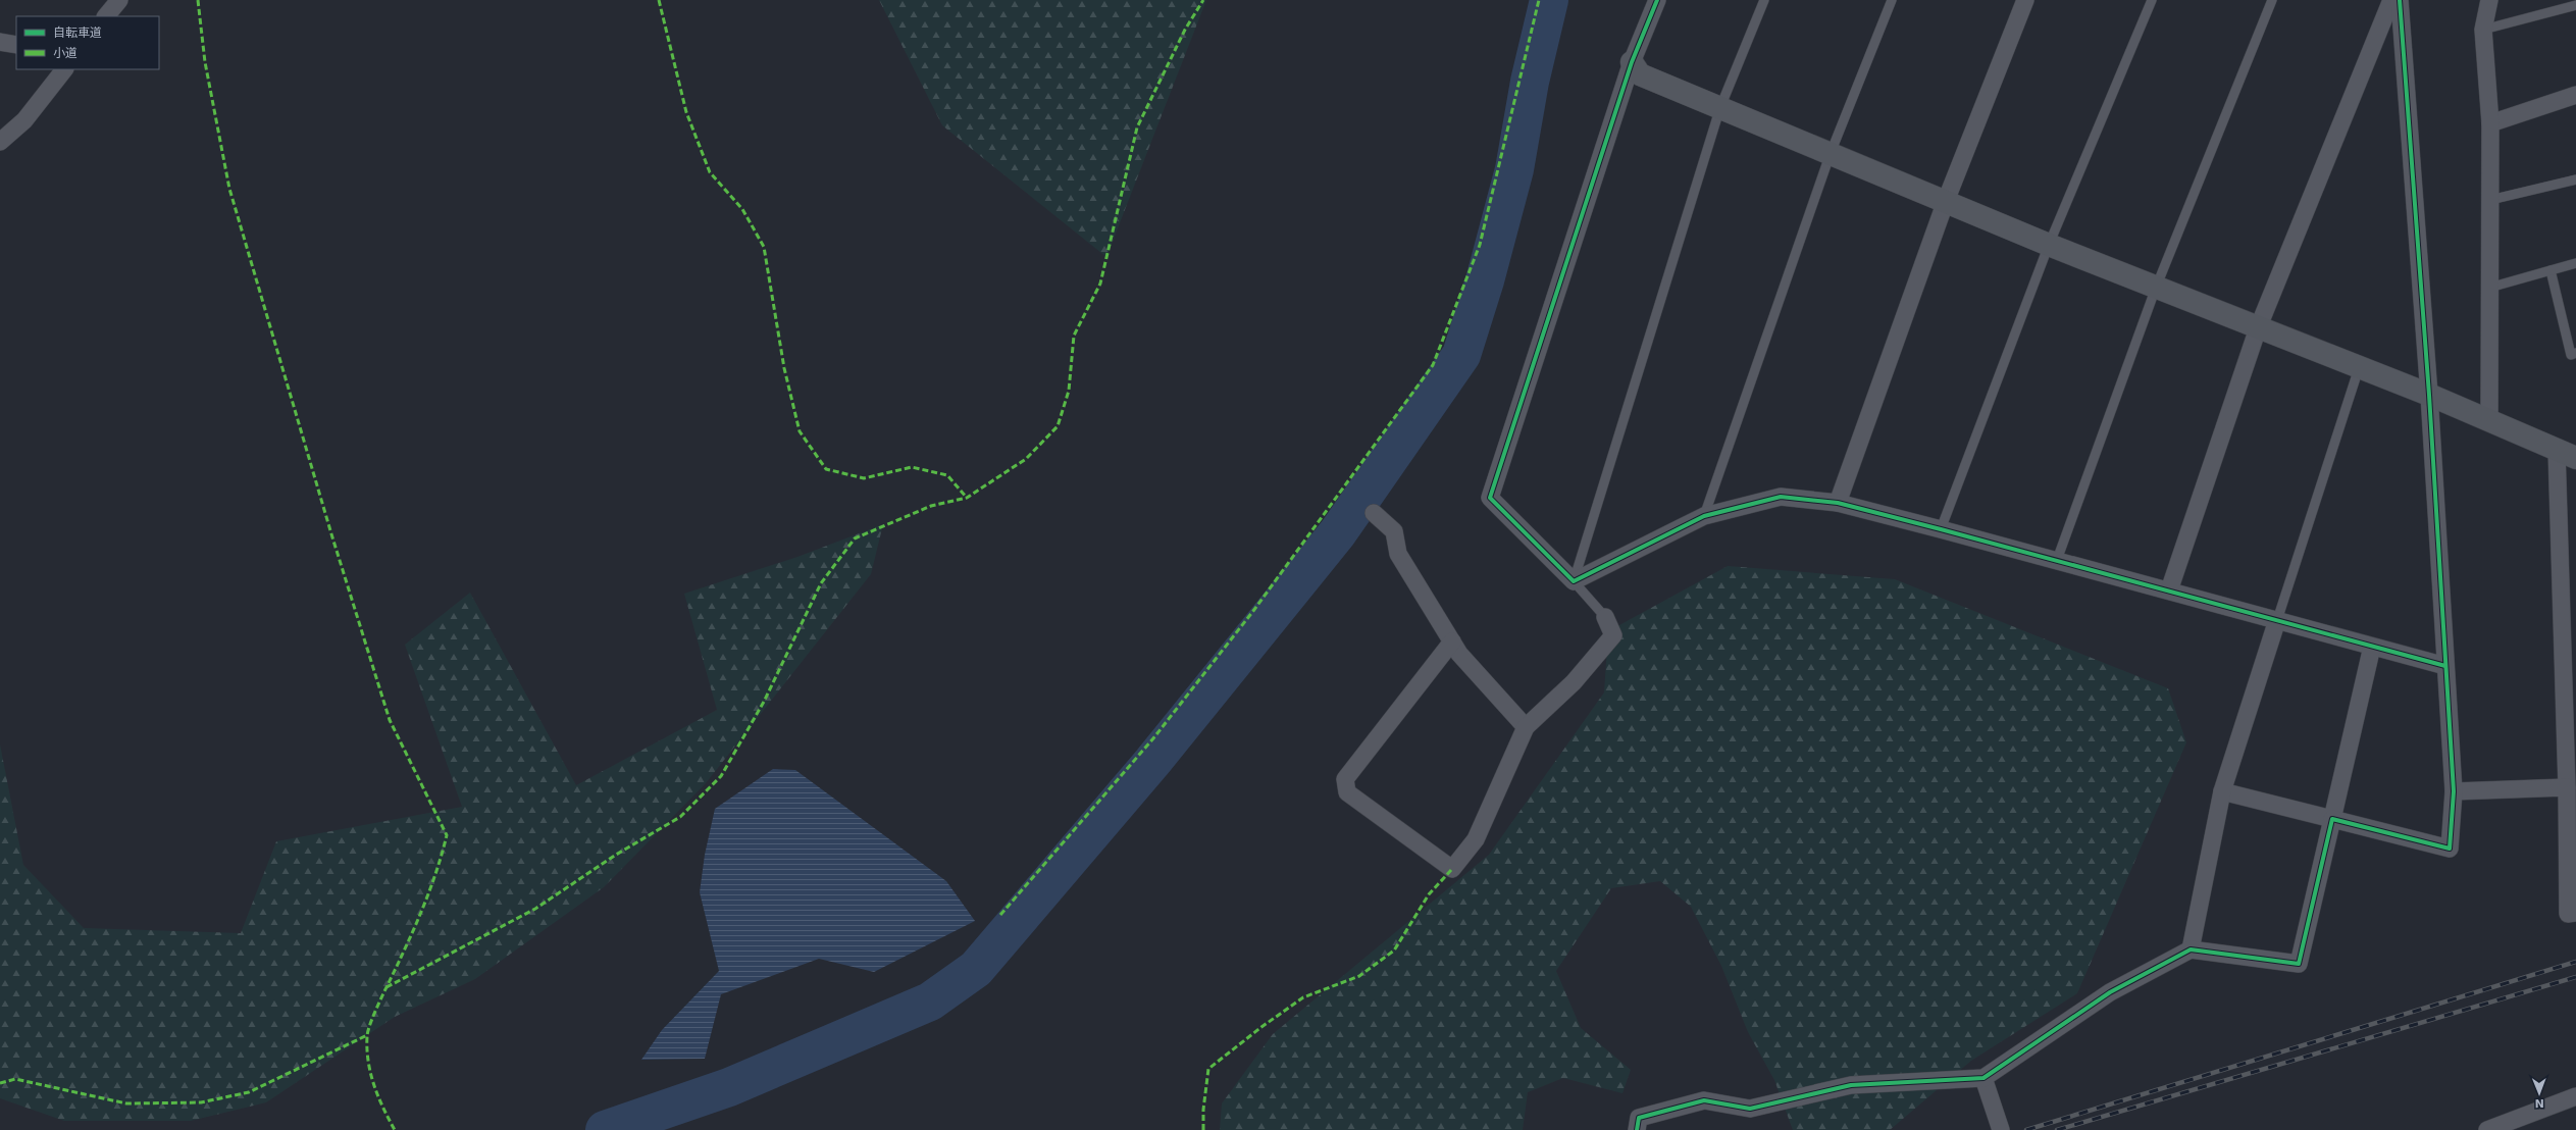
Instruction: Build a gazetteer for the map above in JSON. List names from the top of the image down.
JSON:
{
  "legend": ["自転車道", "小道"],
  "north": "bottom"
}
